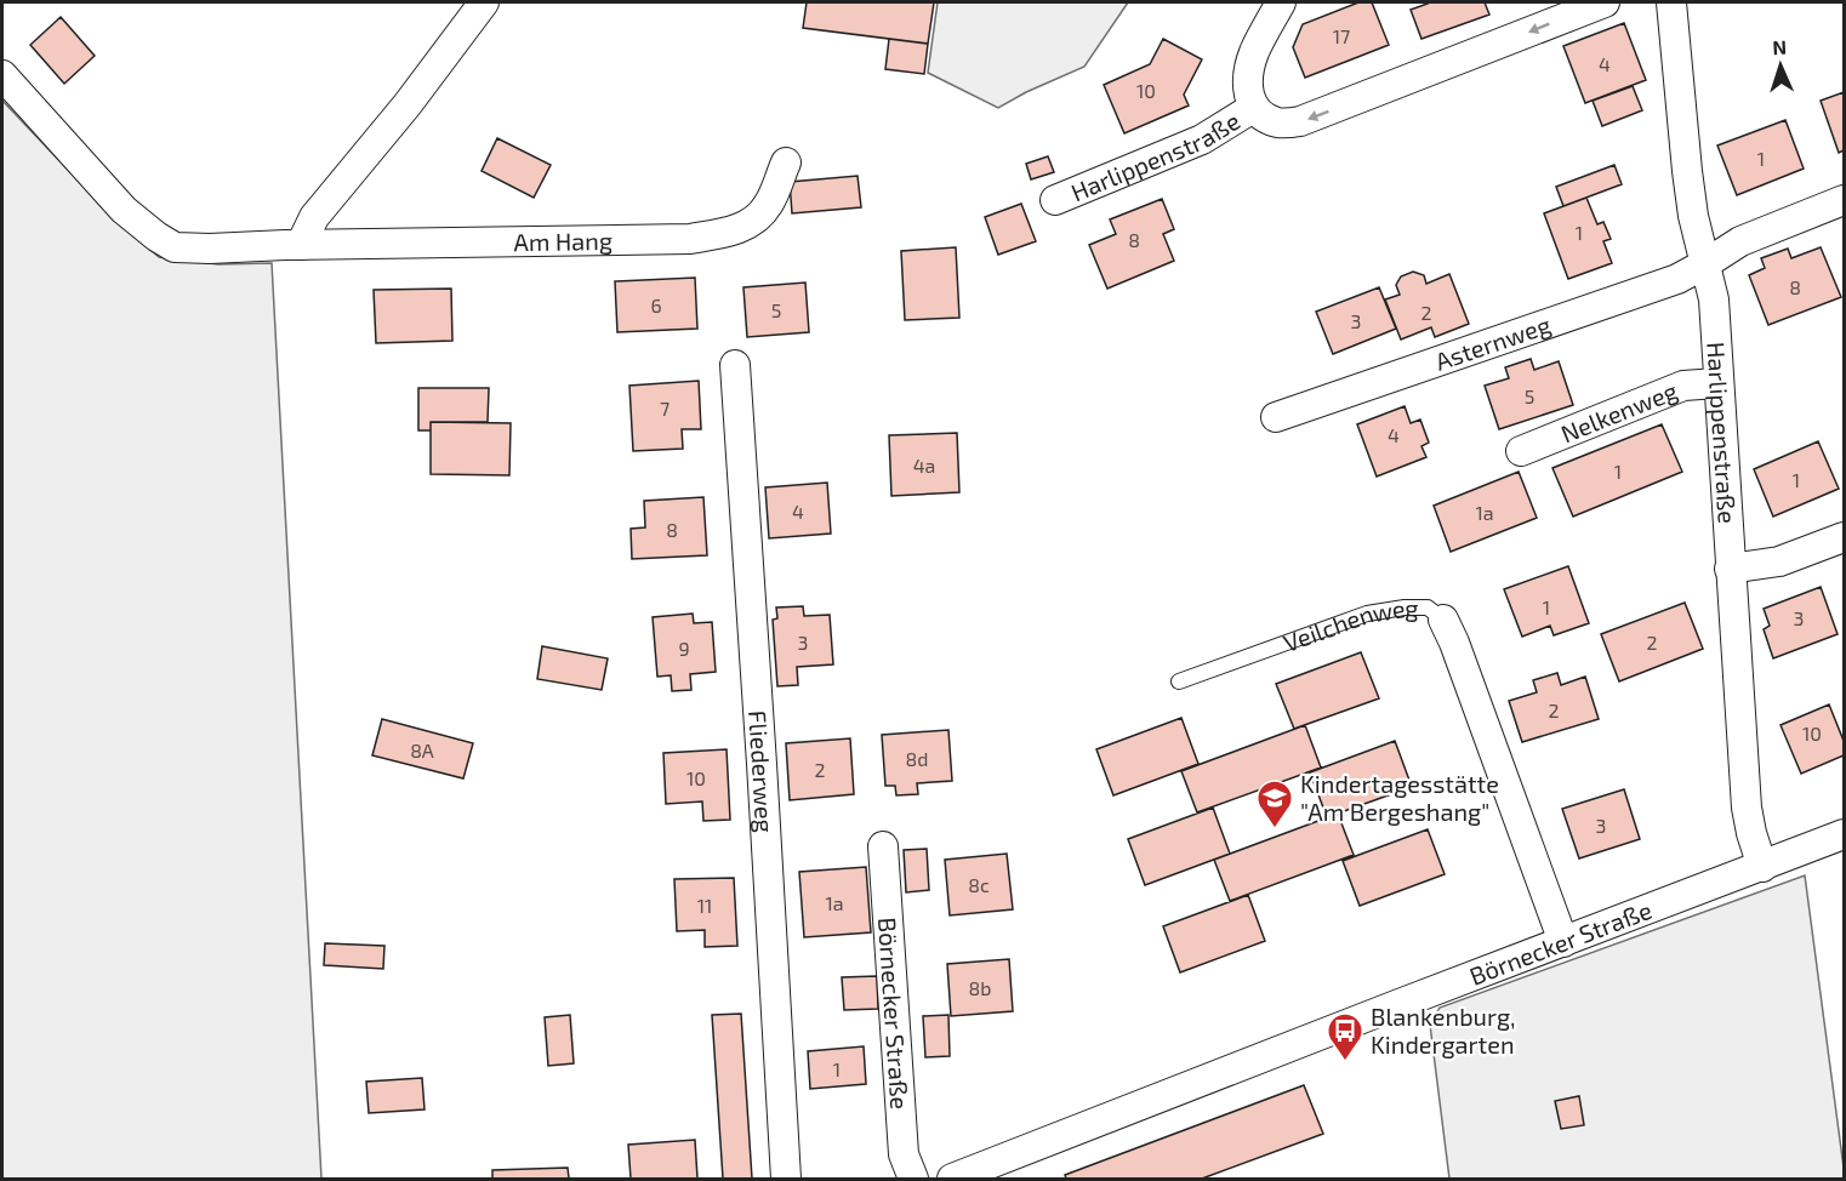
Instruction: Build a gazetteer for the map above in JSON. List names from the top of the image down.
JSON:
{
  "streets": {
    "street": [
      "Harlippenstraße",
      "Am Hang",
      "Asternweg",
      "Nelkenweg",
      "Veilchenweg",
      "Fliederweg",
      "Börnecker Straße"
    ]
  },
  "crossings": [
    ["Harlippenstraße", "Asternweg"],
    ["Harlippenstraße", "Nelkenweg"],
    ["Harlippenstraße", "Börnecker Straße"],
    ["Veilchenweg", "Börnecker Straße"]
  ],
  "places": {
    "school or university": ["Kindertagesstätte \"Am Bergeshang\""],
    "bus stop": ["Blankenburg, Kindergarten"]
  },
  "house_numbers": [
    "17",
    "4",
    "10",
    "1",
    "1",
    "8",
    "8",
    "6",
    "5",
    "2",
    "3",
    "5",
    "7",
    "4",
    "4a",
    "1",
    "1",
    "4",
    "1a",
    "8",
    "1",
    "3",
    "3",
    "2",
    "9",
    "2",
    "10",
    "8A",
    "8d",
    "2",
    "10",
    "3",
    "8c",
    "1a",
    "11",
    "8b",
    "1"
  ],
  "north": "top"
}
